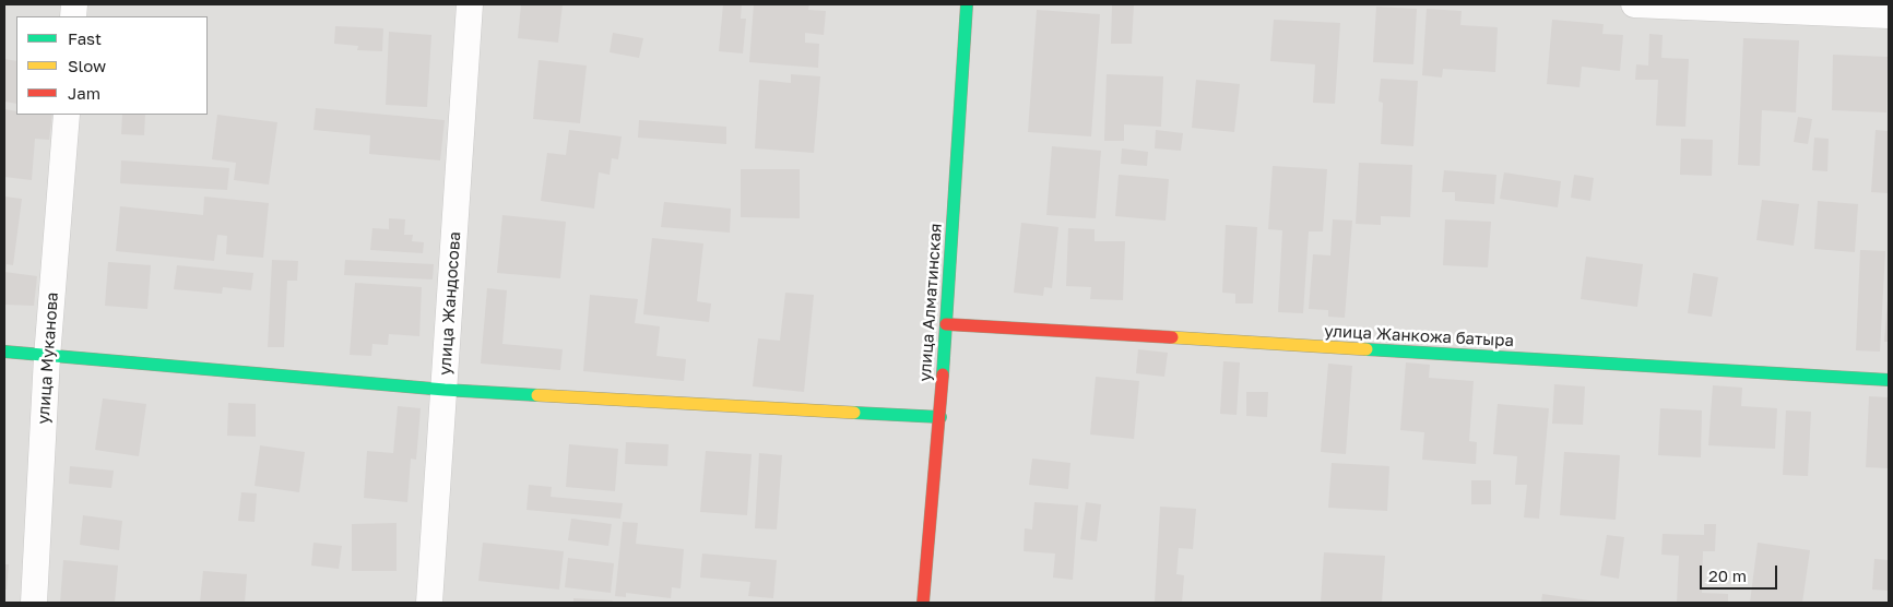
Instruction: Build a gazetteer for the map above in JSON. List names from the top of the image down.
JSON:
{
  "streets": {
    "street": [
      "улица Алматинская",
      "улица Жандосова",
      "улица Жанкожа батыра",
      "улица Муканова"
    ]
  },
  "crossings": [
    ["улица Алматинская", "улица Жанкожа батыра"]
  ],
  "legend": ["Fast", "Slow", "Jam"],
  "scale_bar": "20 m"
}
